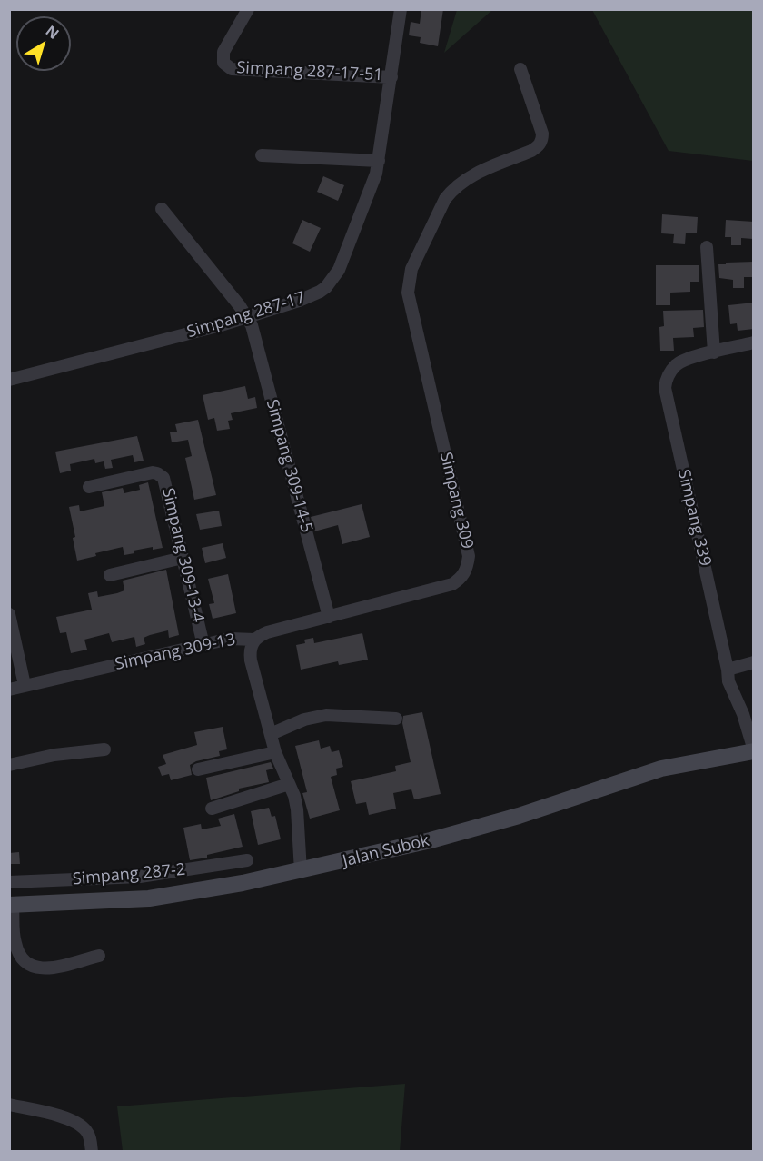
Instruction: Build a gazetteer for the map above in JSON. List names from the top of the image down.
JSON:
{
  "streets": {
    "main road": ["Jalan Subok"],
    "street": [
      "Simpang 287-17-51",
      "Simpang 287-17",
      "Simpang 309-14-5",
      "Simpang 309",
      "Simpang 339",
      "Simpang 309-13-4",
      "Simpang 309-13",
      "Simpang 287-2"
    ]
  },
  "crossings": [
    ["Simpang 287-17-51", "Simpang 287-17"],
    ["Simpang 287-17", "Simpang 309-14-5"],
    ["Simpang 309-14-5", "Simpang 309"],
    ["Simpang 309", "Simpang 309-13"],
    ["Simpang 339", "Jalan Subok"],
    ["Simpang 309-13-4", "Simpang 309-13"]
  ],
  "north": "top right"
}
